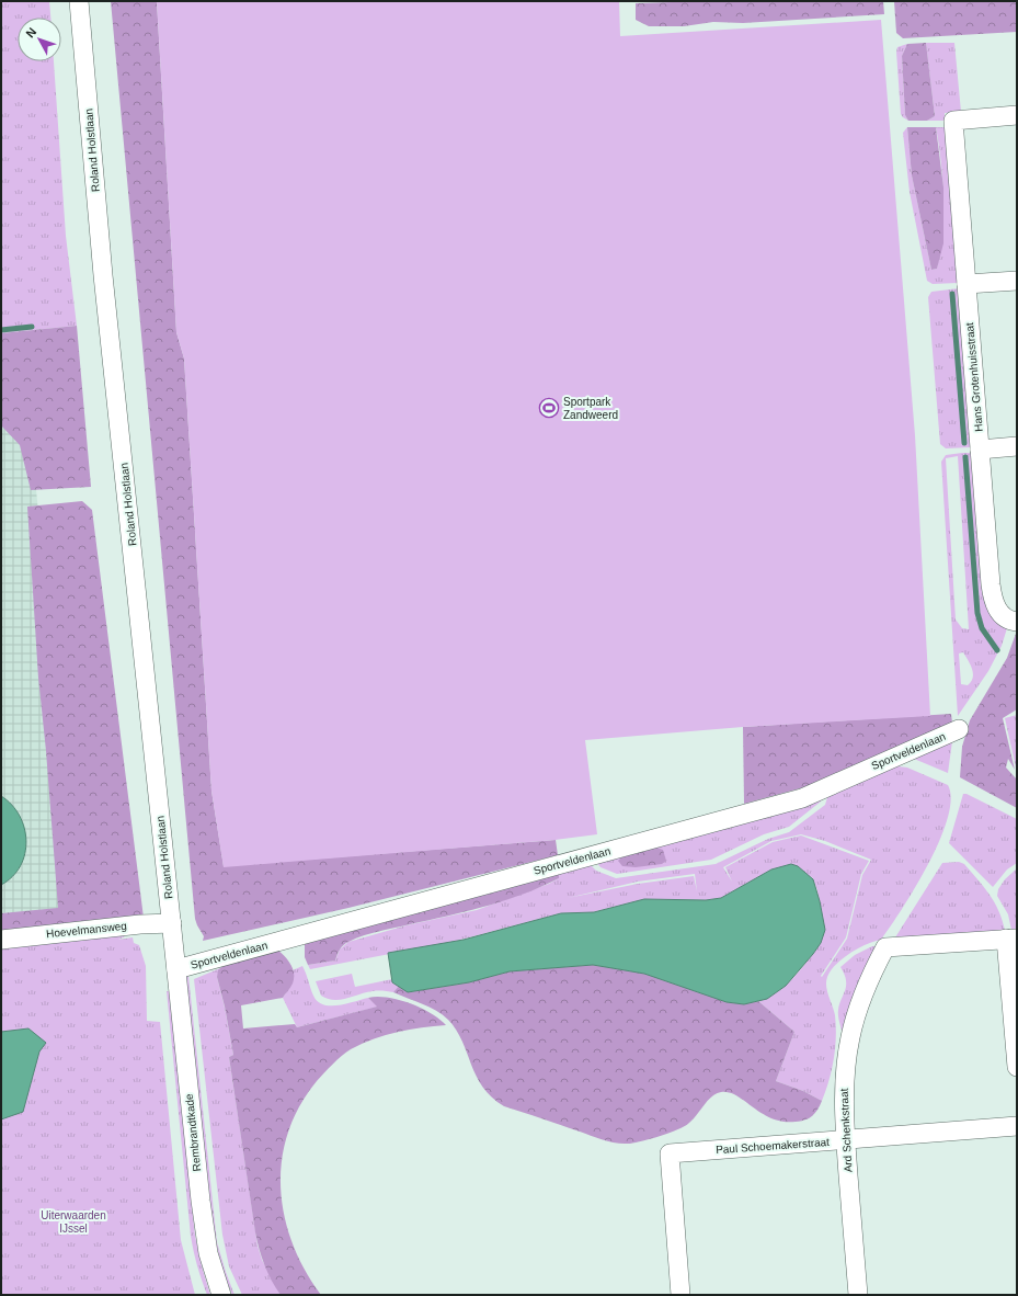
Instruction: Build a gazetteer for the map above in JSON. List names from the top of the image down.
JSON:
{
  "streets": {
    "street": [
      "Roland Holstlaan",
      "Hans Grotenhuisstraat",
      "Sportveldenlaan",
      "Hoevelmansweg",
      "Ard Schenkstraat",
      "Rembrandtkade",
      "Paul Schoemakerstraat"
    ]
  },
  "crossings": [
    ["Roland Holstlaan", "Sportveldenlaan"],
    ["Roland Holstlaan", "Hoevelmansweg"],
    ["Roland Holstlaan", "Rembrandtkade"],
    ["Sportveldenlaan", "Rembrandtkade"],
    ["Ard Schenkstraat", "Paul Schoemakerstraat"]
  ],
  "parks": ["Uiterwaarden IJssel"],
  "places": {
    "sports": ["Sportpark Zandweerd"]
  },
  "north": "top left"
}
